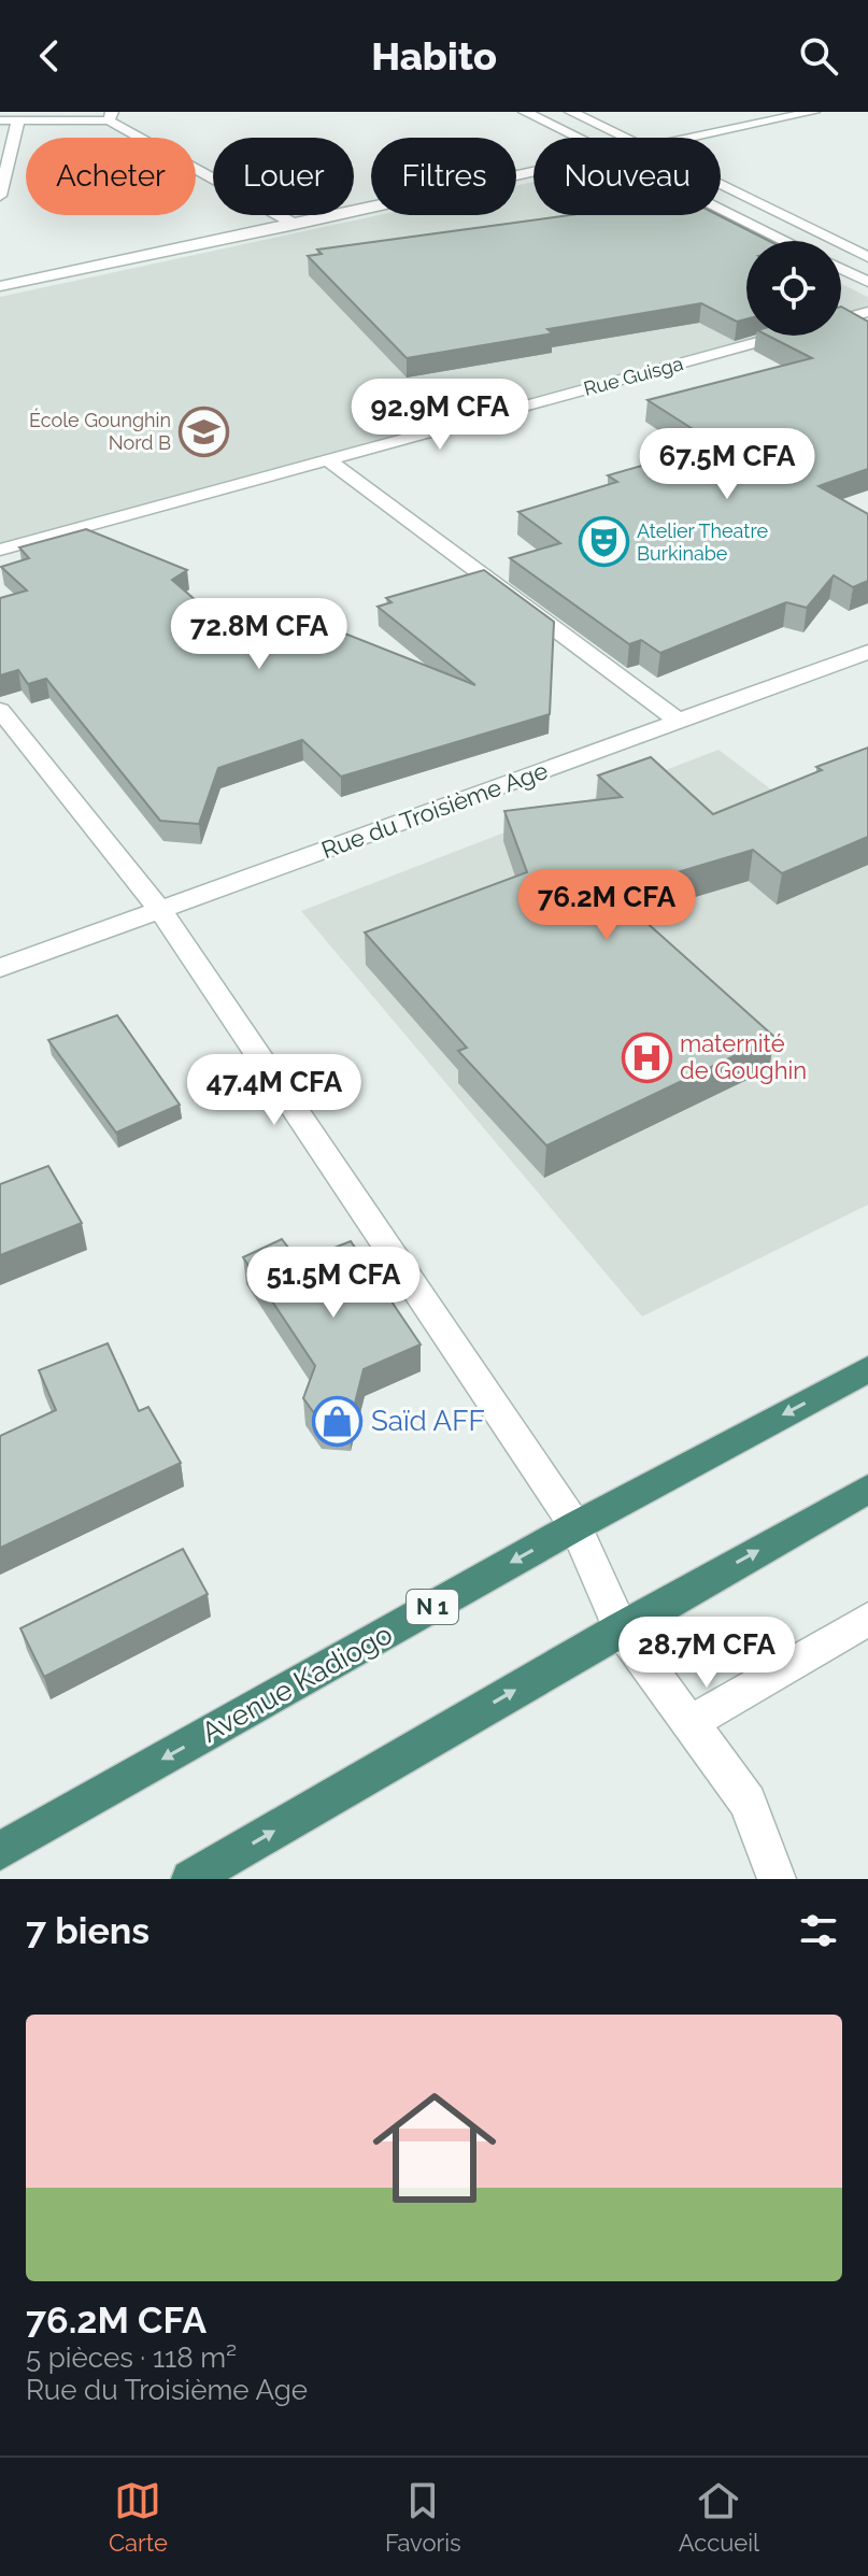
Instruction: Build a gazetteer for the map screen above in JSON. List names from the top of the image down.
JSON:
{
  "streets": {
    "highway": ["N 1", "Avenue Kadiogo"],
    "street": ["Rue Guisga", "Rue du Troisième Age"]
  },
  "places": {
    "school or university": ["École Gounghin Nord B"],
    "theatre": ["Atelier Theatre Burkinabe"],
    "hospital": ["maternité de Goughin"],
    "shop": ["Saïd AFF"]
  },
  "page": {
    "header": "Habito",
    "chip": [
      "Acheter",
      "Louer",
      "Filtres",
      "Nouveau"
    ],
    "price": [
      "92.9M CFA",
      "67.5M CFA",
      "72.8M CFA",
      "76.2M CFA",
      "47.4M CFA",
      "51.5M CFA",
      "28.7M CFA"
    ],
    "heading": "7 biens",
    "list": [
      {
        "name": "76.2M CFA",
        "note": "5 pièces · 118 m² · Rue du Troisième Age"
      }
    ],
    "tabs": ["Carte", "Favoris", "Accueil"]
  }
}
